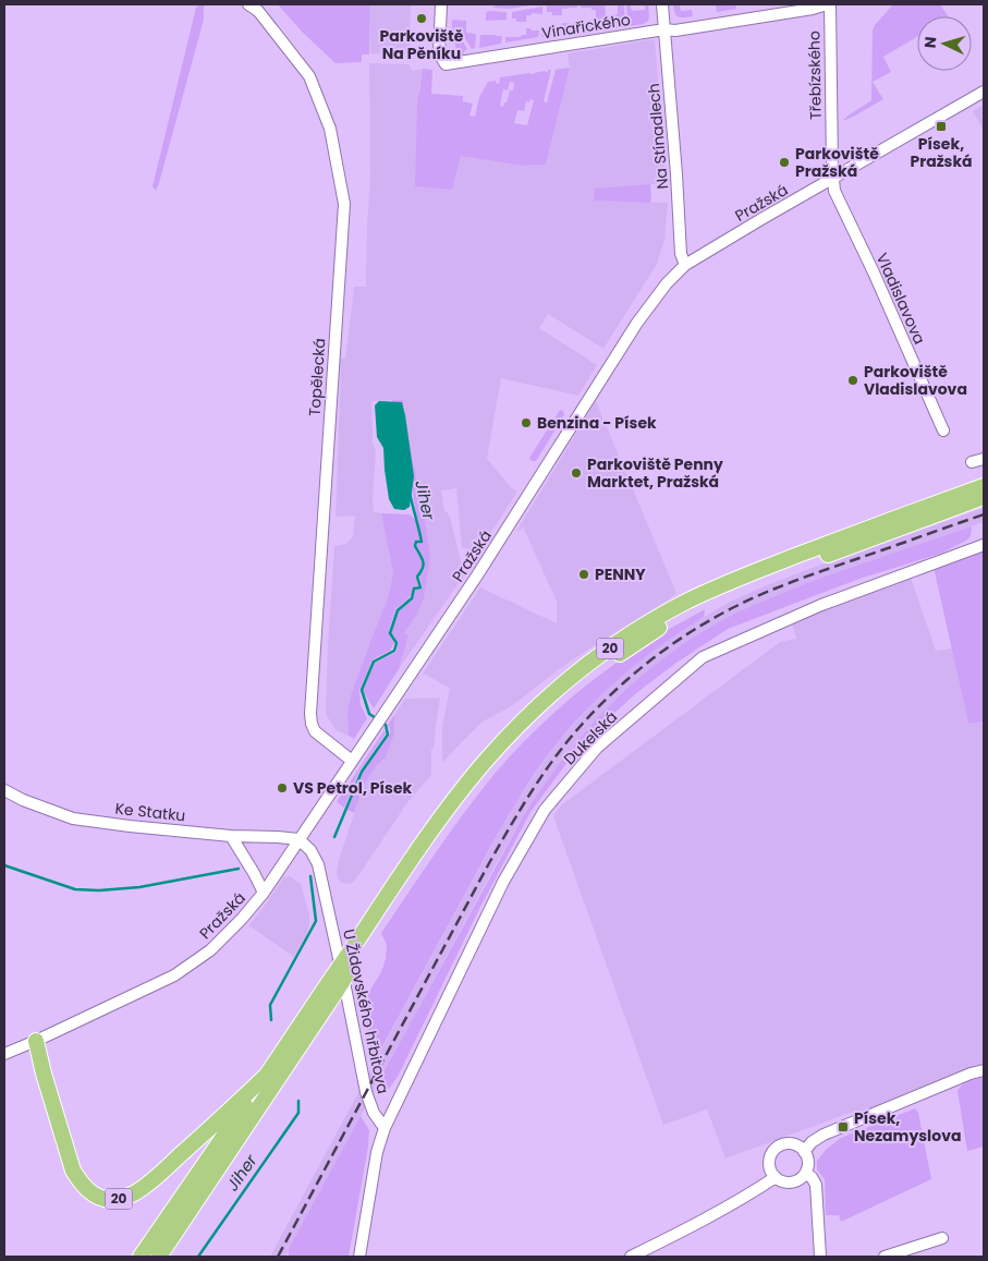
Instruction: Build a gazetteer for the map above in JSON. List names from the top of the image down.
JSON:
{
  "streets": {
    "highway": ["20"],
    "street": [
      "Vinařického",
      "Třebízského",
      "Na Stínadlech",
      "Pražská",
      "Vladislavova",
      "Topělecká",
      "Dukelská",
      "Ke Statku",
      "U Židovského hřbitova"
    ]
  },
  "crossings": [
    ["Vinařického", "Třebízského"],
    ["Vinařického", "Na Stínadlech"],
    ["Třebízského", "Pražská"],
    ["Třebízského", "Vladislavova"],
    ["Na Stínadlech", "Pražská"],
    ["Pražská", "Vladislavova"],
    ["Pražská", "Topělecká"],
    ["Pražská", "20"],
    ["Pražská", "Ke Statku"],
    ["Pražská", "U Židovského hřbitova"],
    ["Dukelská", "U Židovského hřbitova"],
    ["Ke Statku", "U Židovského hřbitova"]
  ],
  "water": ["Jiher"],
  "places": {
    "other": [
      "Parkoviště Na Pěníku",
      "Parkoviště Pražská",
      "Parkoviště Vladislavova",
      "Benzina - Písek",
      "Parkoviště Penny Marktet, Pražská",
      "PENNY",
      "VS Petrol, Písek"
    ],
    "transit": ["Písek, Pražská", "Písek, Nezamyslova"]
  },
  "north": "left"
}
